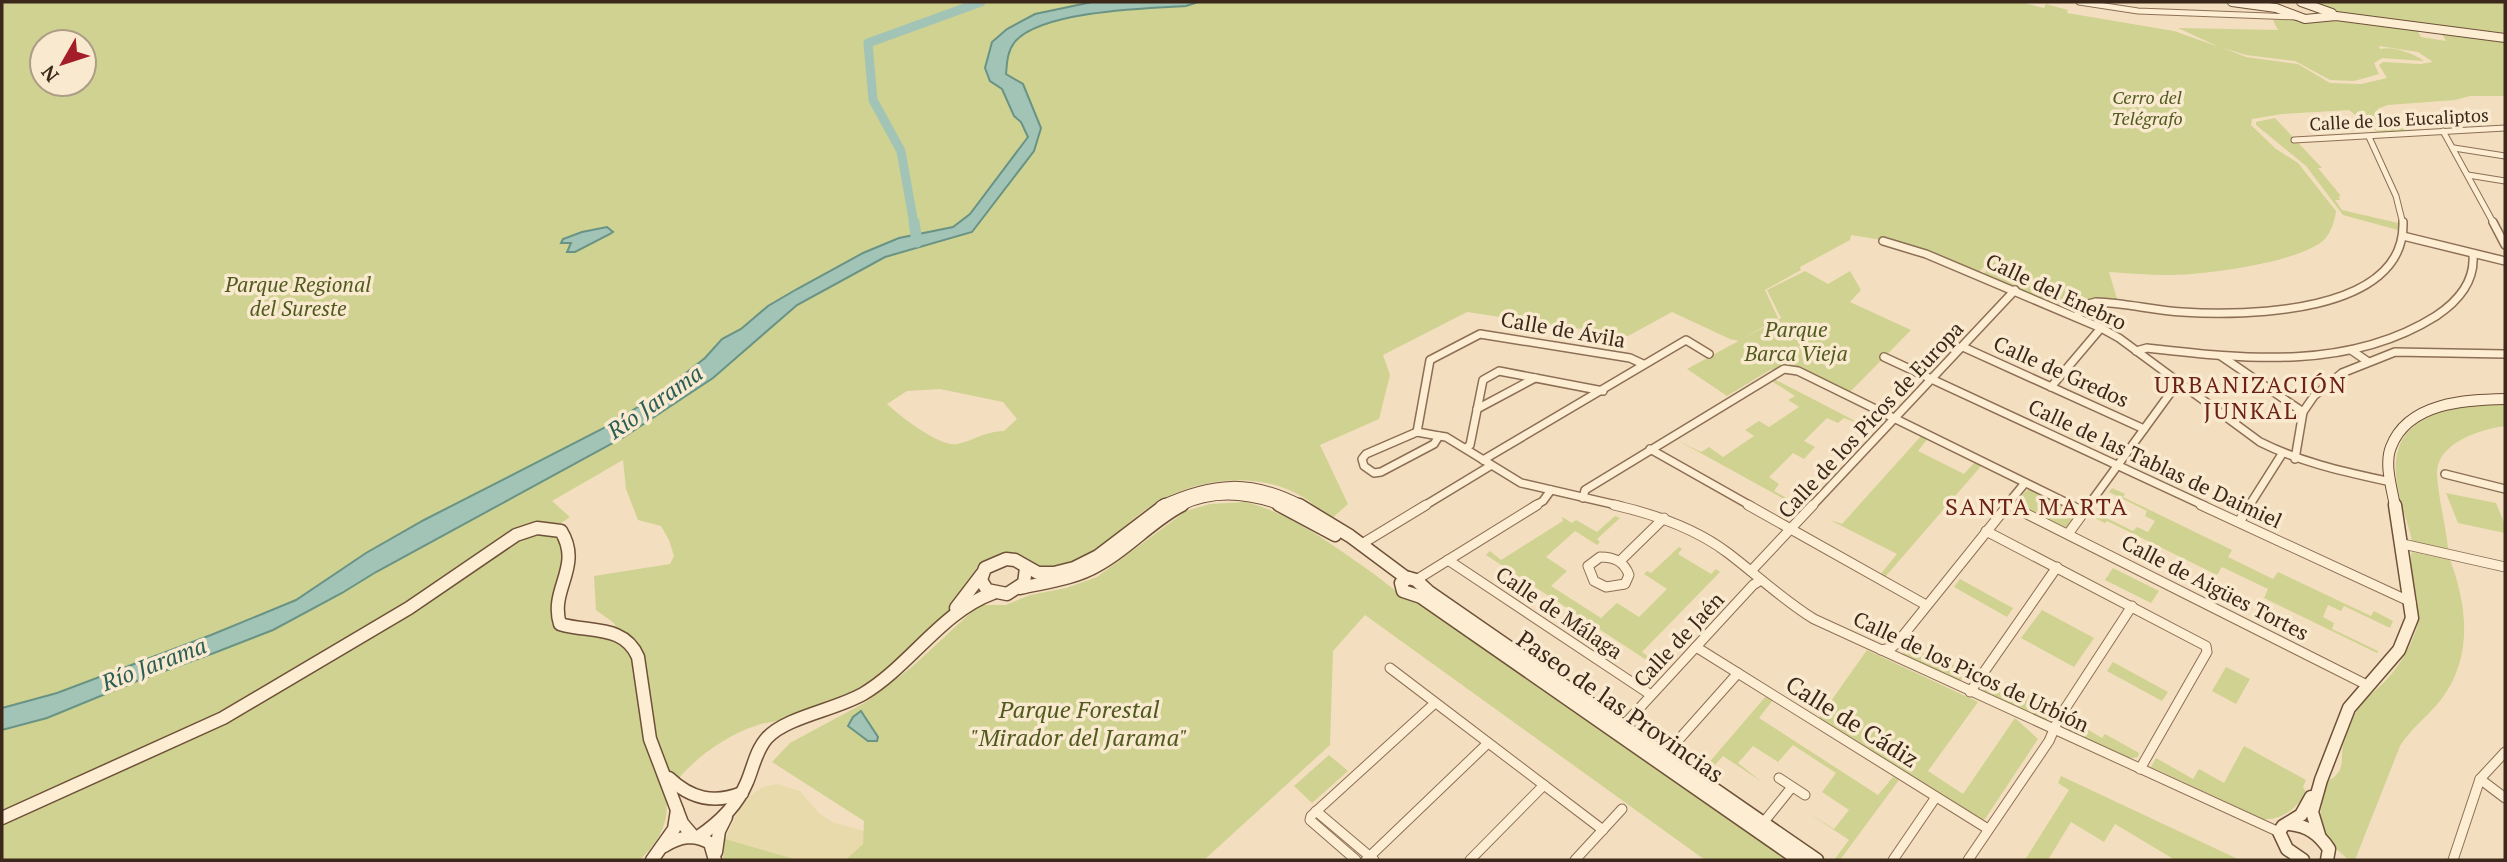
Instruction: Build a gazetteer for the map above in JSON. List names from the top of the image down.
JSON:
{
  "streets": {
    "main road": ["Paseo de las Provincias"],
    "street": [
      "Calle de los Eucaliptos",
      "Calle del Enebro",
      "Calle de Ávila",
      "Calle de Gredos",
      "Calle de los Picos de Europa",
      "Calle de las Tablas de Daimiel",
      "Calle de Aigües Tortes",
      "Calle de Málaga",
      "Calle de Jaén",
      "Calle de los Picos de Urbión",
      "Calle de Cádiz"
    ]
  },
  "crossings": [
    ["Calle del Enebro", "Calle de los Picos de Europa"],
    ["Calle de Ávila", "Calle de los Picos de Urbión"],
    ["Calle de Gredos", "Calle de los Picos de Europa"],
    ["Calle de los Picos de Europa", "Calle de las Tablas de Daimiel"],
    ["Calle de los Picos de Europa", "Calle de los Picos de Urbión"],
    ["Calle de Málaga", "Calle de Jaén"],
    ["Calle de Jaén", "Calle de los Picos de Urbión"],
    ["Calle de Jaén", "Paseo de las Provincias"],
    ["Calle de Jaén", "Calle de Cádiz"]
  ],
  "districts": ["URBANIZACIÓN JUNKAL", "SANTA MARTA"],
  "water": ["Río Jarama"],
  "parks": [
    "Cerro del Telégrafo",
    "Parque Regional del Sureste",
    "Parque Barca Vieja",
    "Parque Forestal \"Mirador del Jarama\""
  ],
  "north": "bottom left"
}
